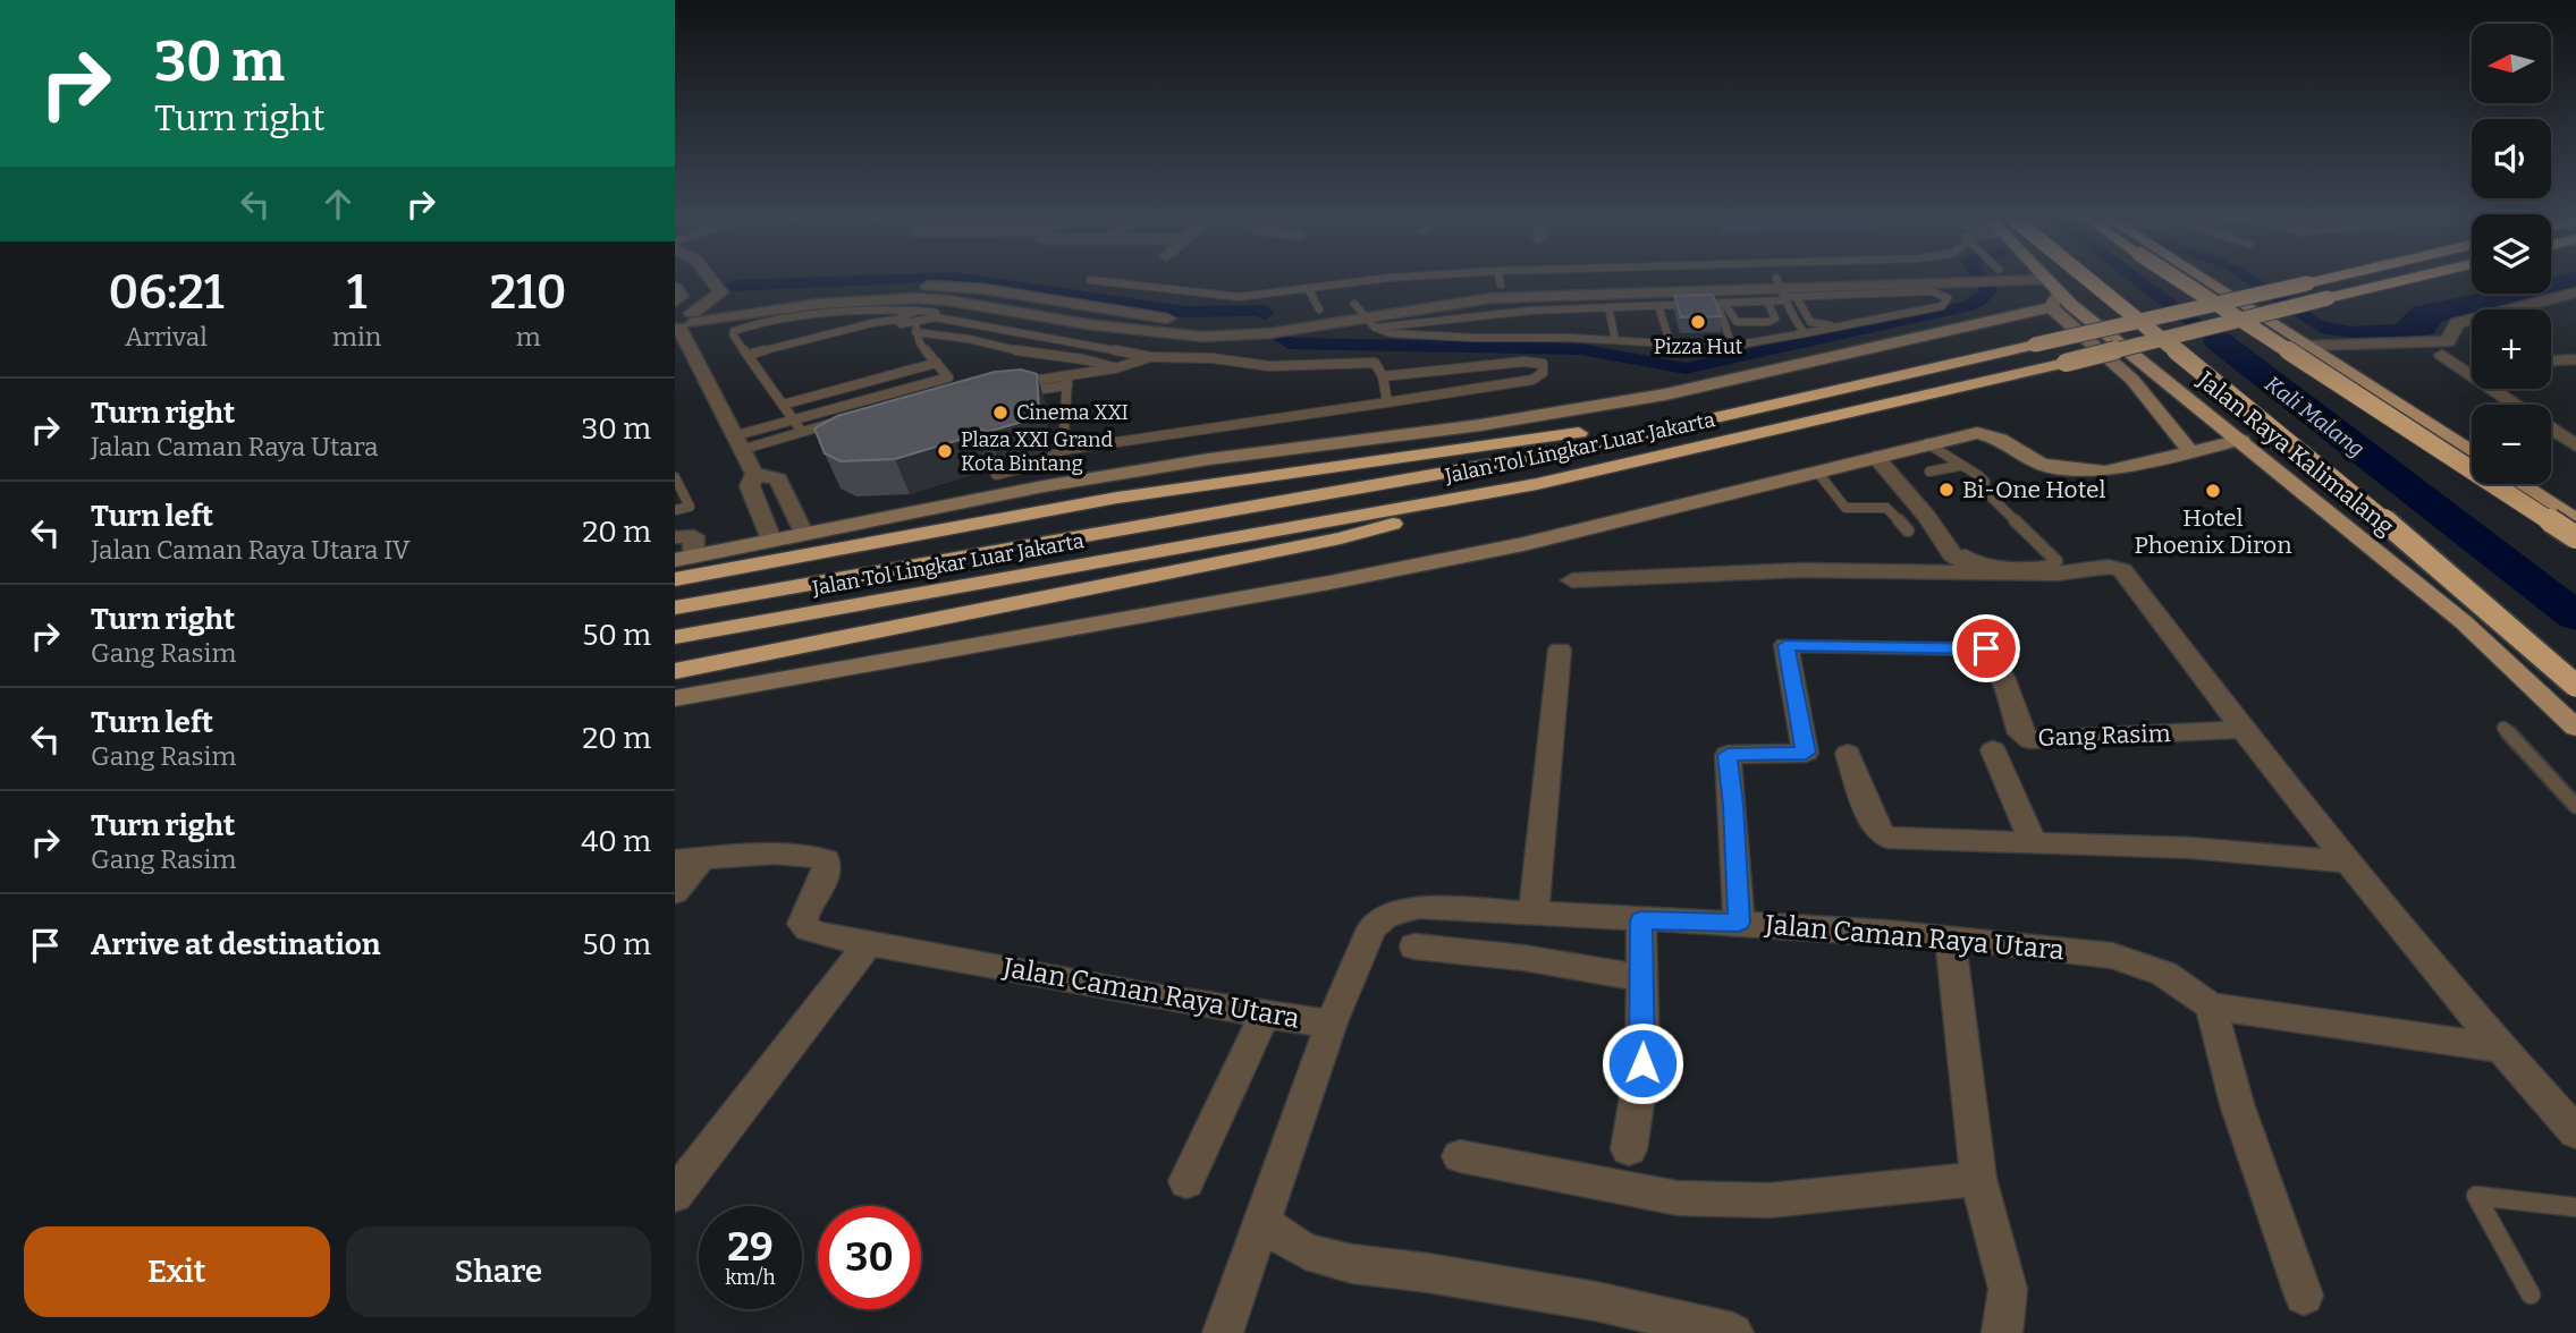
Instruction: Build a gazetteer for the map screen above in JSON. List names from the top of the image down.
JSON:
{
  "streets": {
    "highway": ["Jalan Tol Lingkar Luar Jakarta"],
    "main road": ["Jalan Raya Kalimalang"],
    "street": ["Gang Rasim", "Jalan Caman Raya Utara"]
  },
  "crossings": [
    ["Gang Rasim", "Jalan Caman Raya Utara"]
  ],
  "water": ["Kali Malang"],
  "places": [
    "Pizza Hut",
    "Cinema XXI",
    "Plaza XXI Grand Kota Bintang",
    "Bi-One Hotel",
    "Hotel Phoenix Diron"
  ],
  "north": "left",
  "page": {
    "turn": ["30 m", "Turn right"],
    "map_buttons": ["+", "−"],
    "eta": [
      "06:21",
      "Arrival",
      "1",
      "min",
      "210",
      "m"
    ],
    "list": [
      {
        "name": "Turn right",
        "note": "Jalan Caman Raya Utara",
        "value": "30 m"
      },
      {
        "name": "Turn left",
        "note": "Jalan Caman Raya Utara IV",
        "value": "20 m"
      },
      {
        "name": "Turn right",
        "note": "Gang Rasim",
        "value": "50 m"
      },
      {
        "name": "Turn left",
        "note": "Gang Rasim",
        "value": "20 m"
      },
      {
        "name": "Turn right",
        "note": "Gang Rasim",
        "value": "40 m"
      },
      {
        "name": "Arrive at destination",
        "value": "50 m"
      }
    ],
    "speed": "29 km/h",
    "limit": "30",
    "buttons": ["Exit", "Share"]
  }
}
